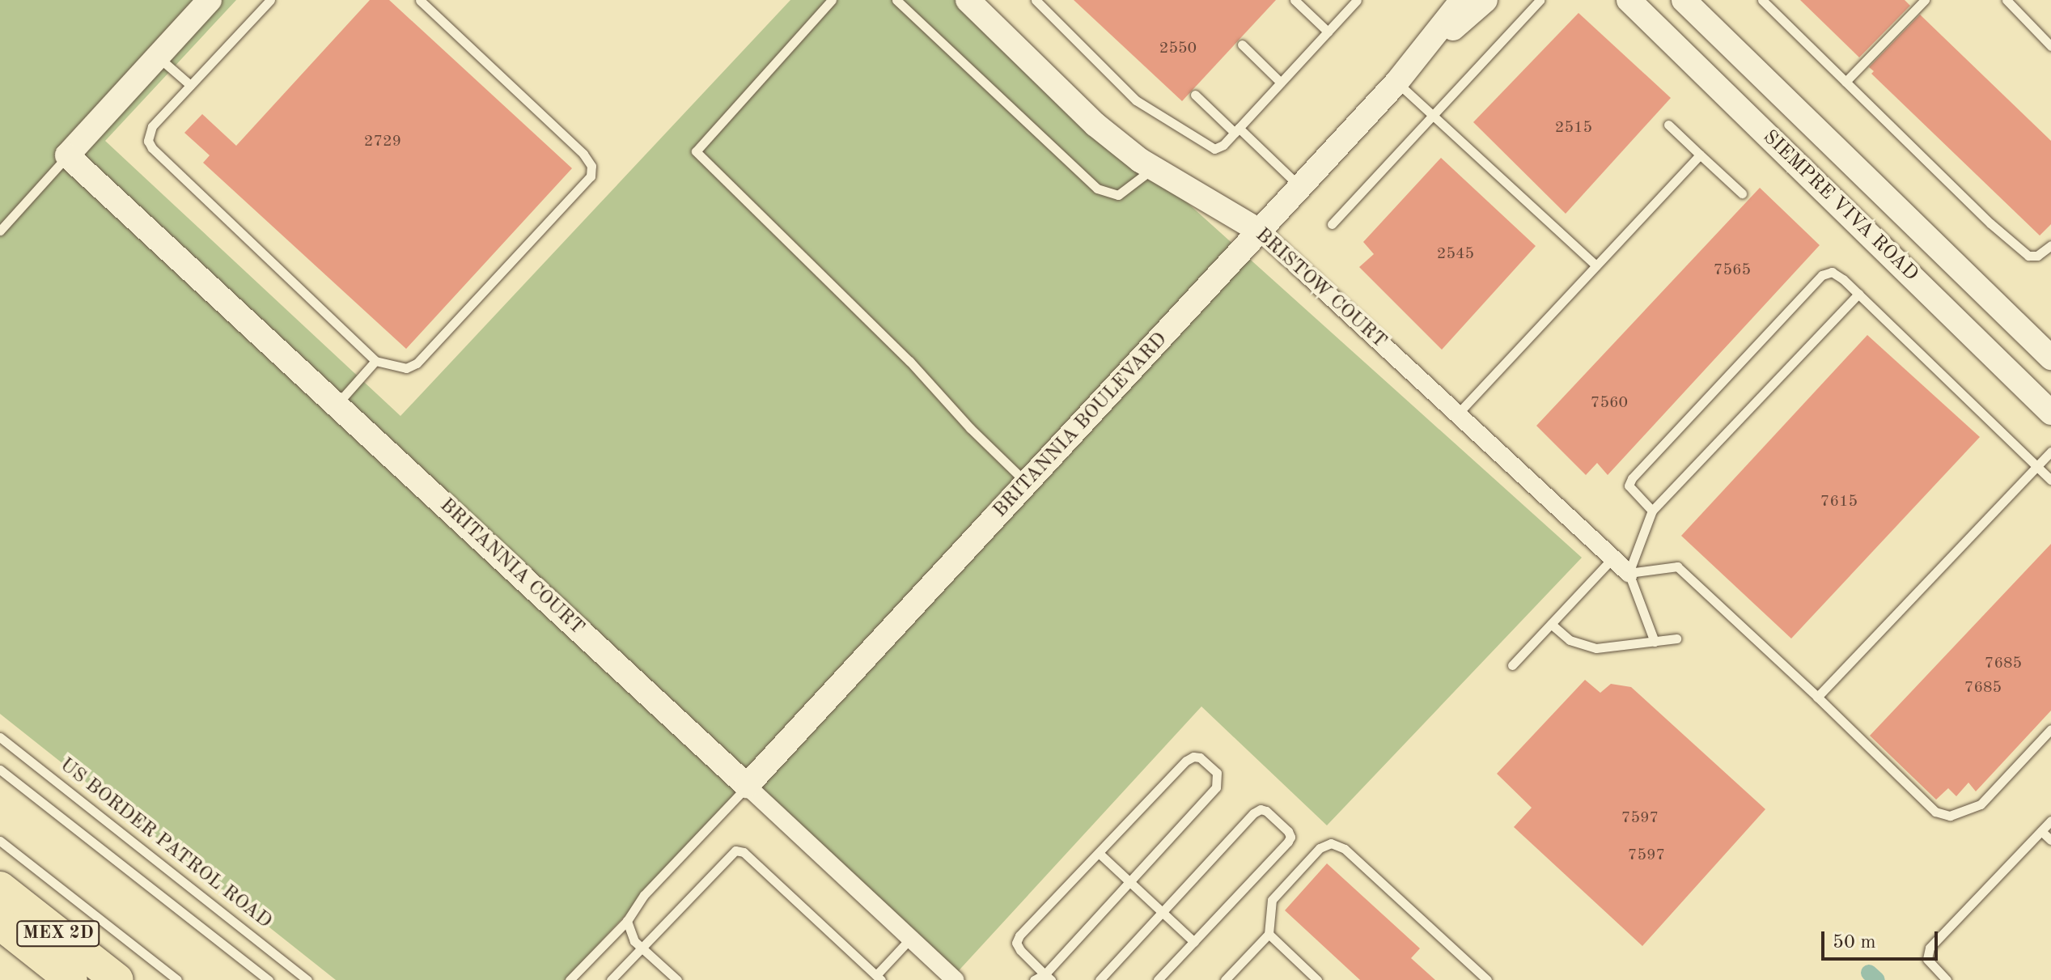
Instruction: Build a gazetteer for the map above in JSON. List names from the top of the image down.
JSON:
{
  "streets": {
    "highway": ["MEX 2D"],
    "street": [
      "SIEMPRE VIVA ROAD",
      "BRISTOW COURT",
      "BRITANNIA BOULEVARD",
      "BRITANNIA COURT"
    ],
    "lane": ["US BORDER PATROL ROAD"]
  },
  "crossings": [
    ["BRISTOW COURT", "BRITANNIA BOULEVARD"],
    ["BRITANNIA BOULEVARD", "BRITANNIA COURT"]
  ],
  "house_numbers": [
    "2550",
    "2515",
    "2729",
    "2545",
    "7565",
    "7560",
    "7615",
    "7685",
    "7685",
    "7597",
    "7597"
  ],
  "scale_bar": "50 m"
}
